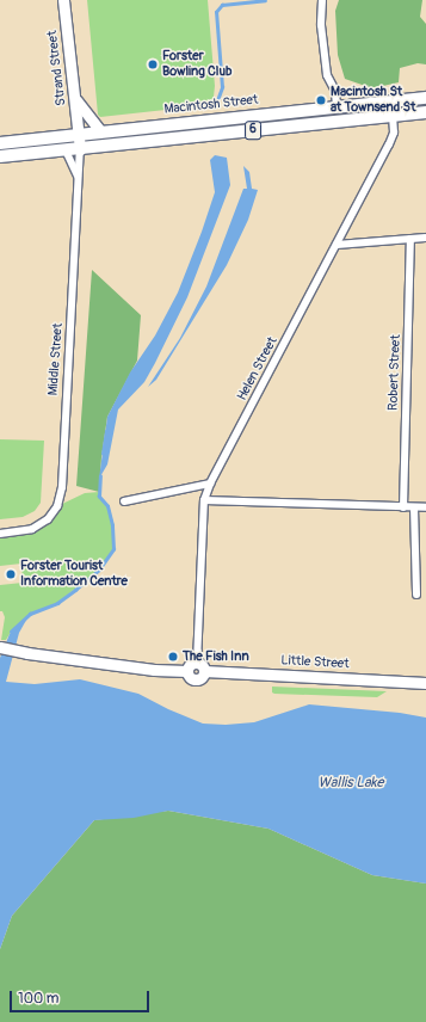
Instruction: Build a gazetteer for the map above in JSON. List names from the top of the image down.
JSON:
{
  "streets": {
    "main road": ["Macintosh Street", "6"],
    "street": [
      "Strand Street",
      "Middle Street",
      "Helen Street",
      "Robert Street",
      "Little Street"
    ]
  },
  "crossings": [
    ["Strand Street", "Macintosh Street"],
    ["Strand Street", "Middle Street"],
    ["Macintosh Street", "Middle Street"],
    ["Macintosh Street", "Helen Street"],
    ["6", "Middle Street"],
    ["6", "Helen Street"],
    ["Helen Street", "Little Street"]
  ],
  "water": ["Wallis Lake"],
  "places": [
    "Forster Bowling Club",
    "Macintosh St at Townsend St",
    "Forster Tourist Information Centre",
    "The Fish Inn"
  ],
  "scale_bar": "100 m"
}
